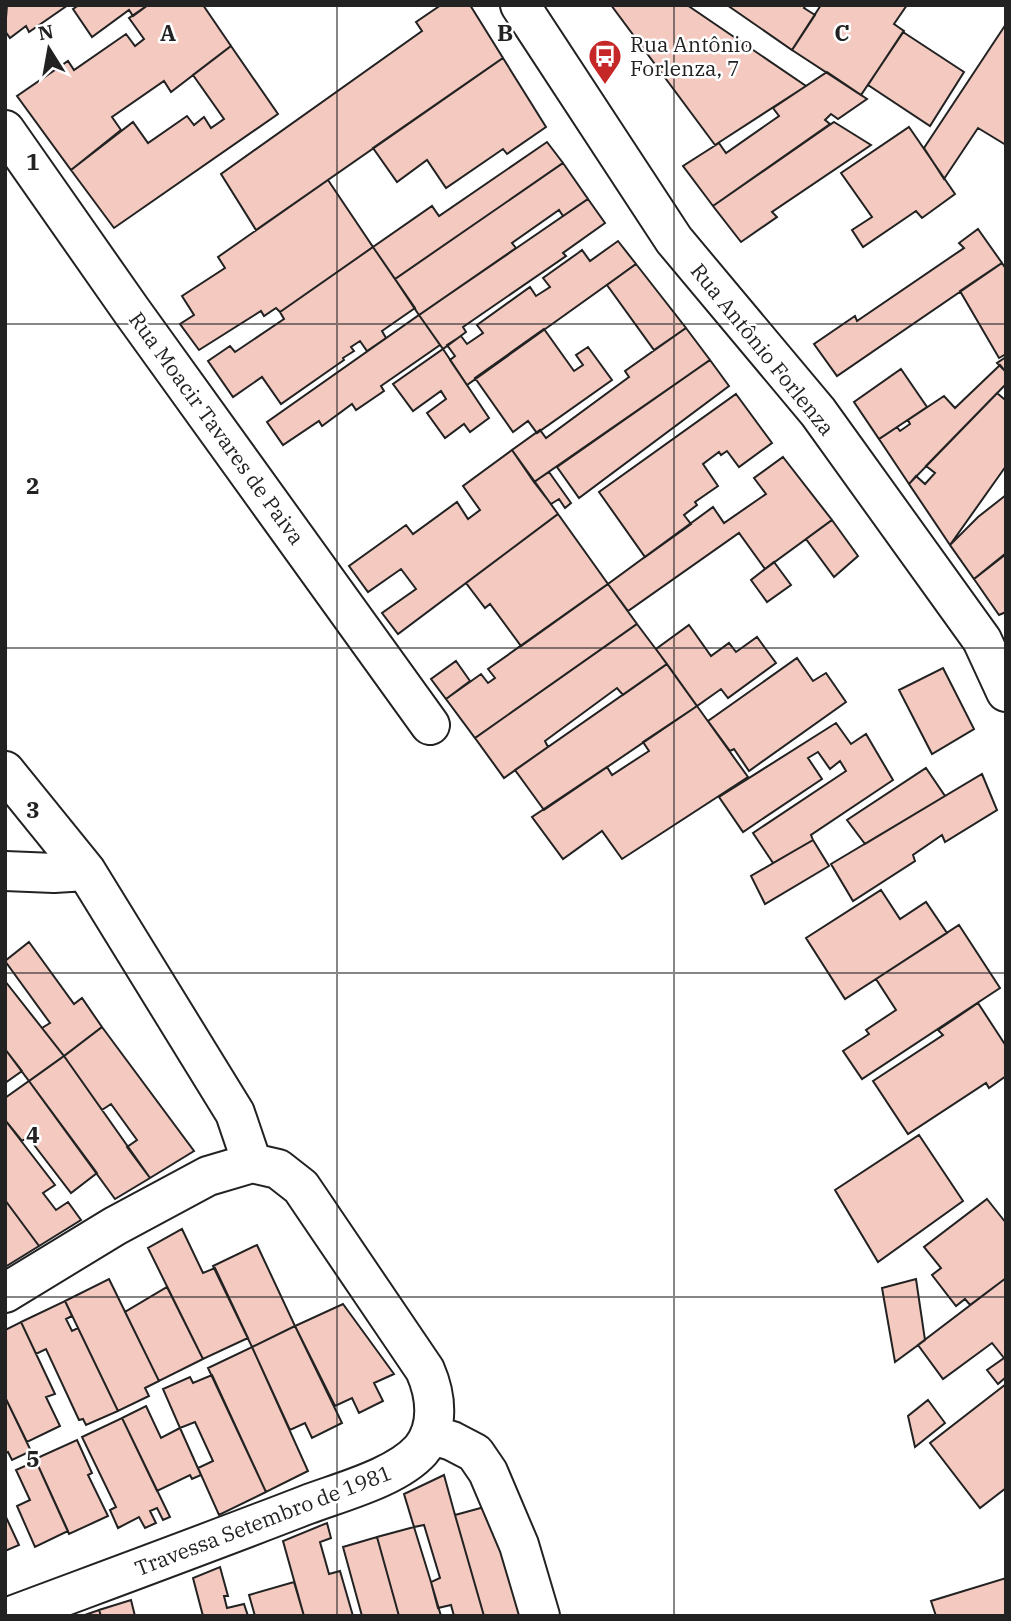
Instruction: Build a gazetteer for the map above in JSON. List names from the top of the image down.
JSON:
{
  "streets": {
    "street": ["Rua Antônio Forlenza", "Rua Moacir Tavares de Paiva", "Travessa Setembro de 1981"]
  },
  "places": {
    "bus stop": ["Rua Antônio Forlenza, 7"]
  },
  "north": "top",
  "grid": {
    "columns": ["A", "B", "C"],
    "rows": [
      "1",
      "2",
      "3",
      "4",
      "5"
    ]
  }
}
